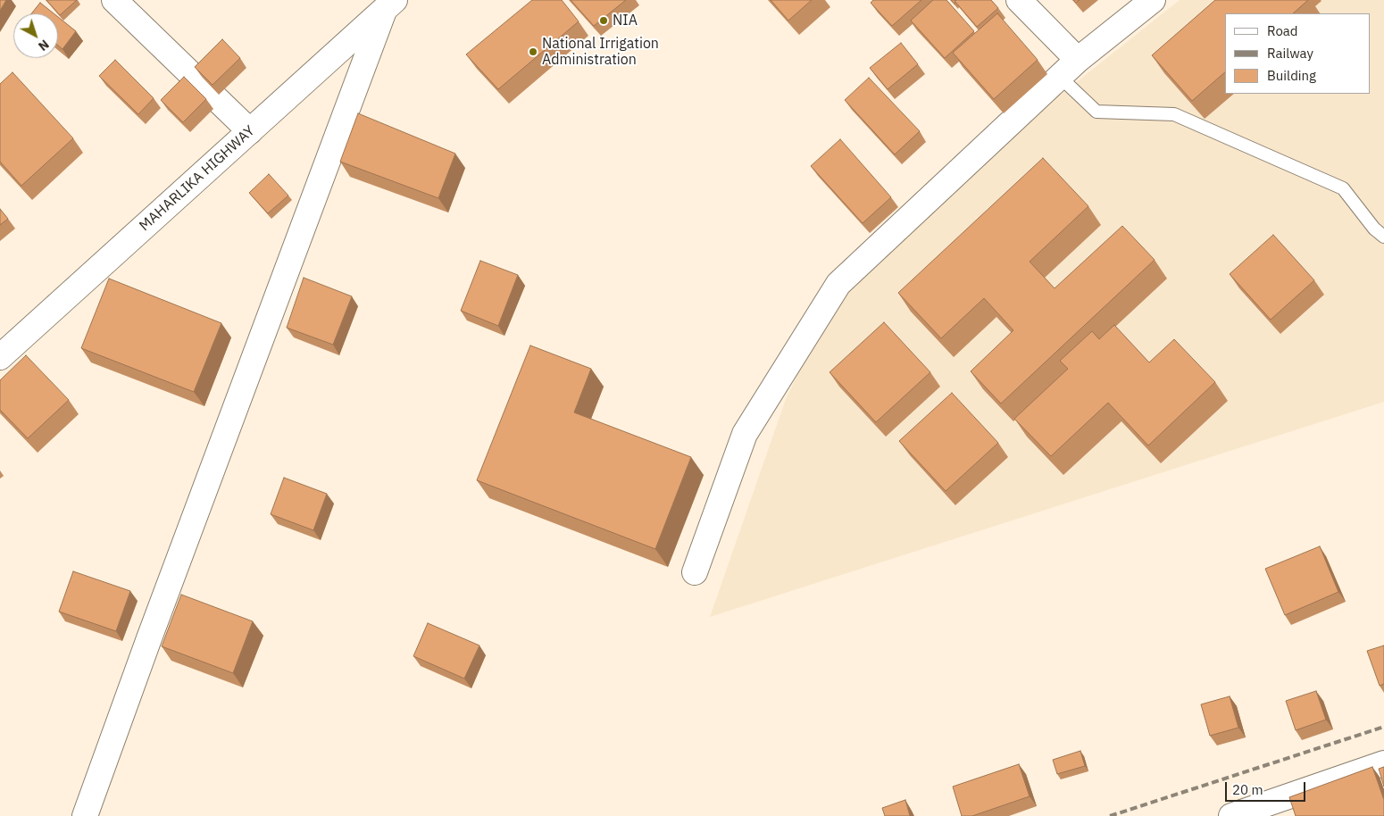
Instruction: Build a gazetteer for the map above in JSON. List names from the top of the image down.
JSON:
{
  "streets": {
    "main road": ["MAHARLIKA HIGHWAY"]
  },
  "places": ["NIA", "National Irrigation Administration"],
  "legend": ["Road", "Railway", "Building"],
  "scale_bar": "20 m",
  "north": "bottom right"
}
